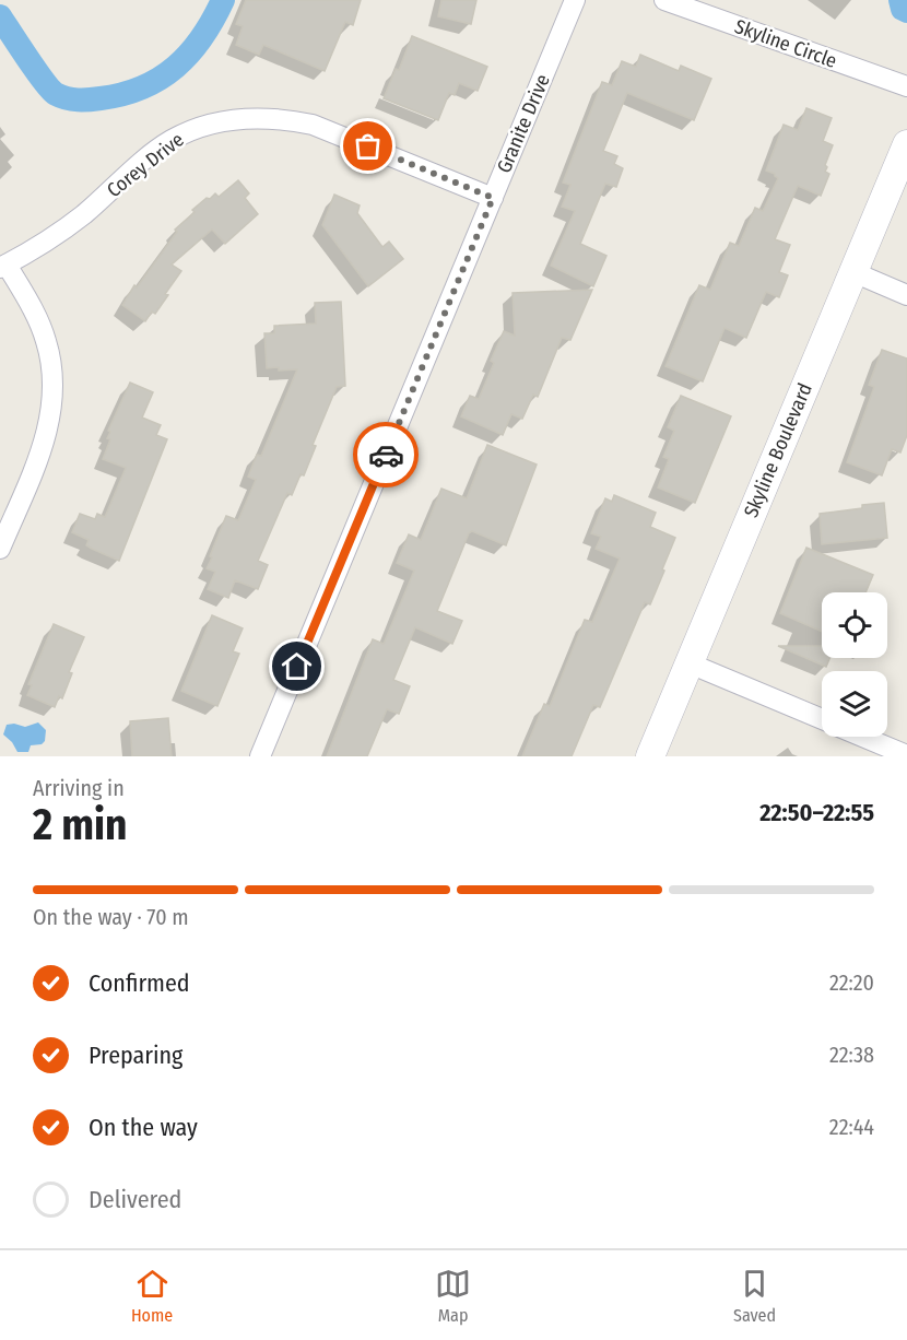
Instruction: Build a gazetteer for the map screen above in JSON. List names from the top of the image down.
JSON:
{
  "streets": {
    "street": [
      "Skyline Circle",
      "Granite Drive",
      "Corey Drive",
      "Skyline Boulevard"
    ]
  },
  "crossings": [
    ["Granite Drive", "Corey Drive"]
  ],
  "page": {
    "heading": ["2 min", "Arriving in", "22:50–22:55"],
    "bar": "On the way · 70 m",
    "list": [
      ["Confirmed", "22:20"],
      ["Preparing", "22:38"],
      ["On the way", "22:44"],
      "Delivered"
    ],
    "tabs": ["Home", "Map", "Saved"]
  }
}
